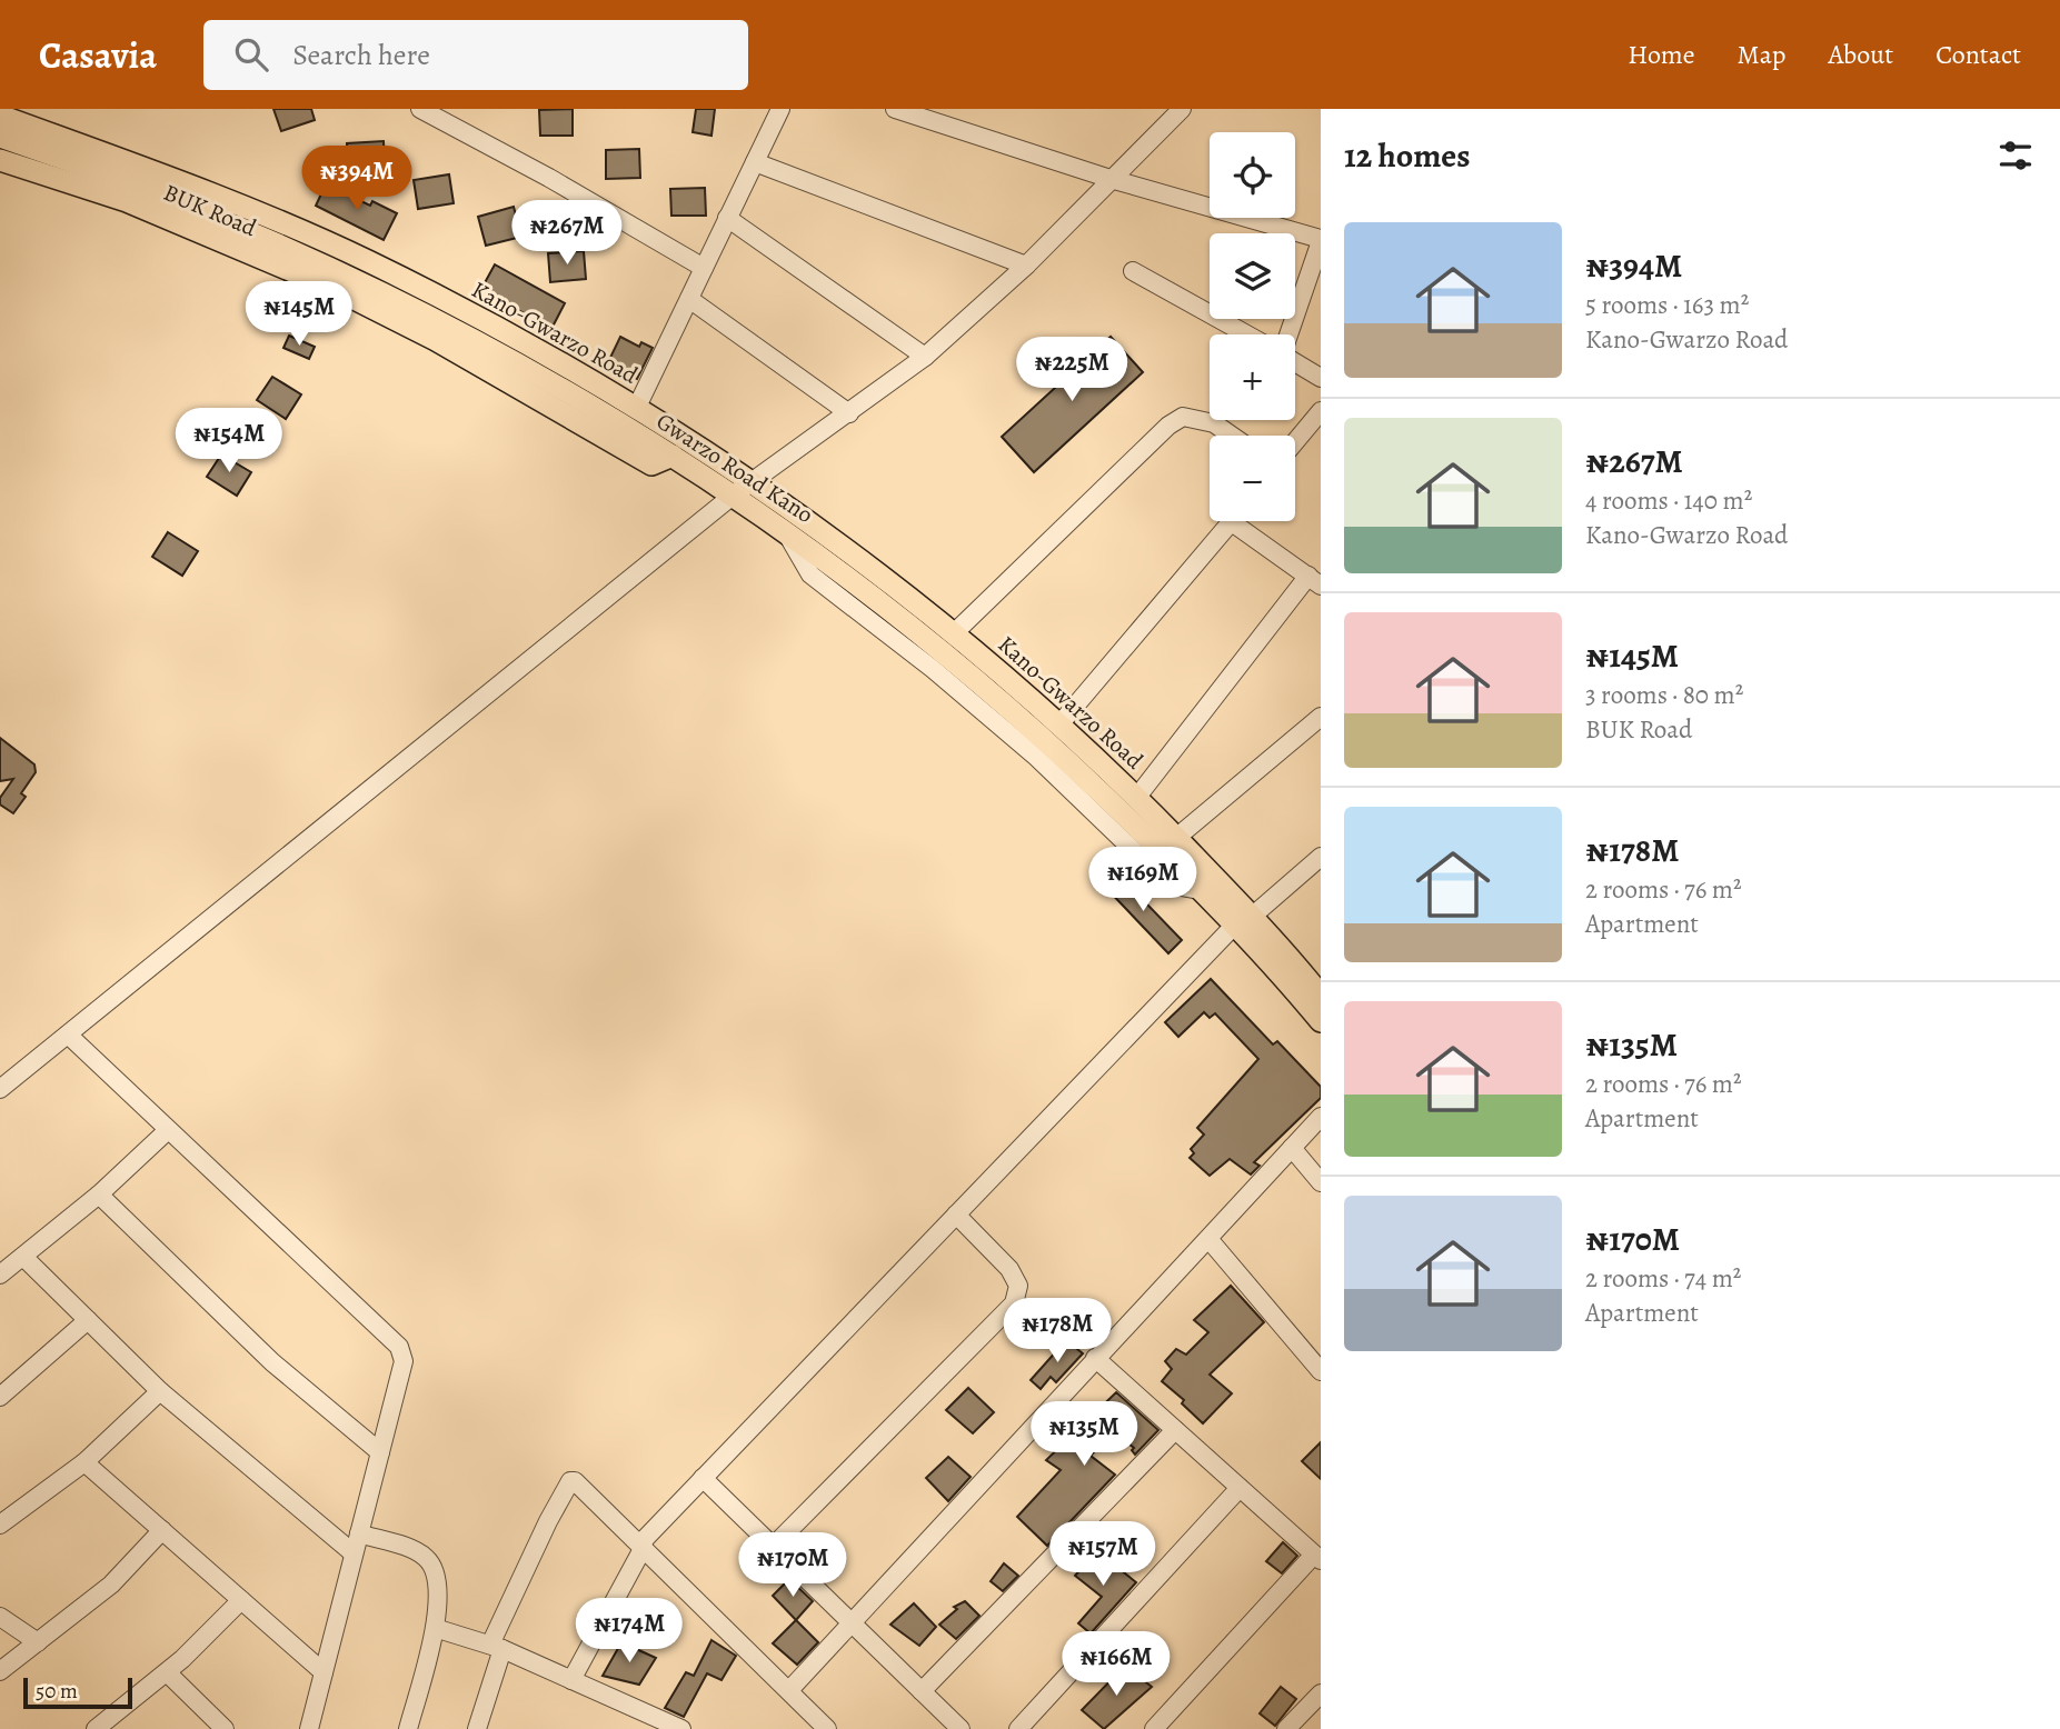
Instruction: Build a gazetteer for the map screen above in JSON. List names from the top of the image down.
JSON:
{
  "streets": {
    "main road": ["BUK Road", "Kano-Gwarzo Road", "Gwarzo Road Kano"]
  },
  "crossings": [
    ["BUK Road", "Gwarzo Road Kano"],
    ["Kano-Gwarzo Road", "Gwarzo Road Kano"]
  ],
  "scale_bar": "50 m",
  "page": {
    "header": "Casavia",
    "search": "Search here",
    "nav": [
      "Home",
      "Map",
      "About",
      "Contact"
    ],
    "heading": "12 homes",
    "map_buttons": ["+", "−"],
    "price": [
      "₦394M",
      "₦267M",
      "₦145M",
      "₦225M",
      "₦154M",
      "₦169M",
      "₦178M",
      "₦135M",
      "₦157M",
      "₦170M",
      "₦174M",
      "₦166M"
    ],
    "list": [
      {
        "name": "₦394M",
        "note": "5 rooms · 163 m² · Kano-Gwarzo Road"
      },
      {
        "name": "₦267M",
        "note": "4 rooms · 140 m² · Kano-Gwarzo Road"
      },
      {
        "name": "₦145M",
        "note": "3 rooms · 80 m² · BUK Road"
      },
      {
        "name": "₦178M",
        "note": "2 rooms · 76 m² · Apartment"
      },
      {
        "name": "₦135M",
        "note": "2 rooms · 76 m² · Apartment"
      },
      {
        "name": "₦170M",
        "note": "2 rooms · 74 m² · Apartment"
      }
    ],
    "scale": "50 m"
  }
}
